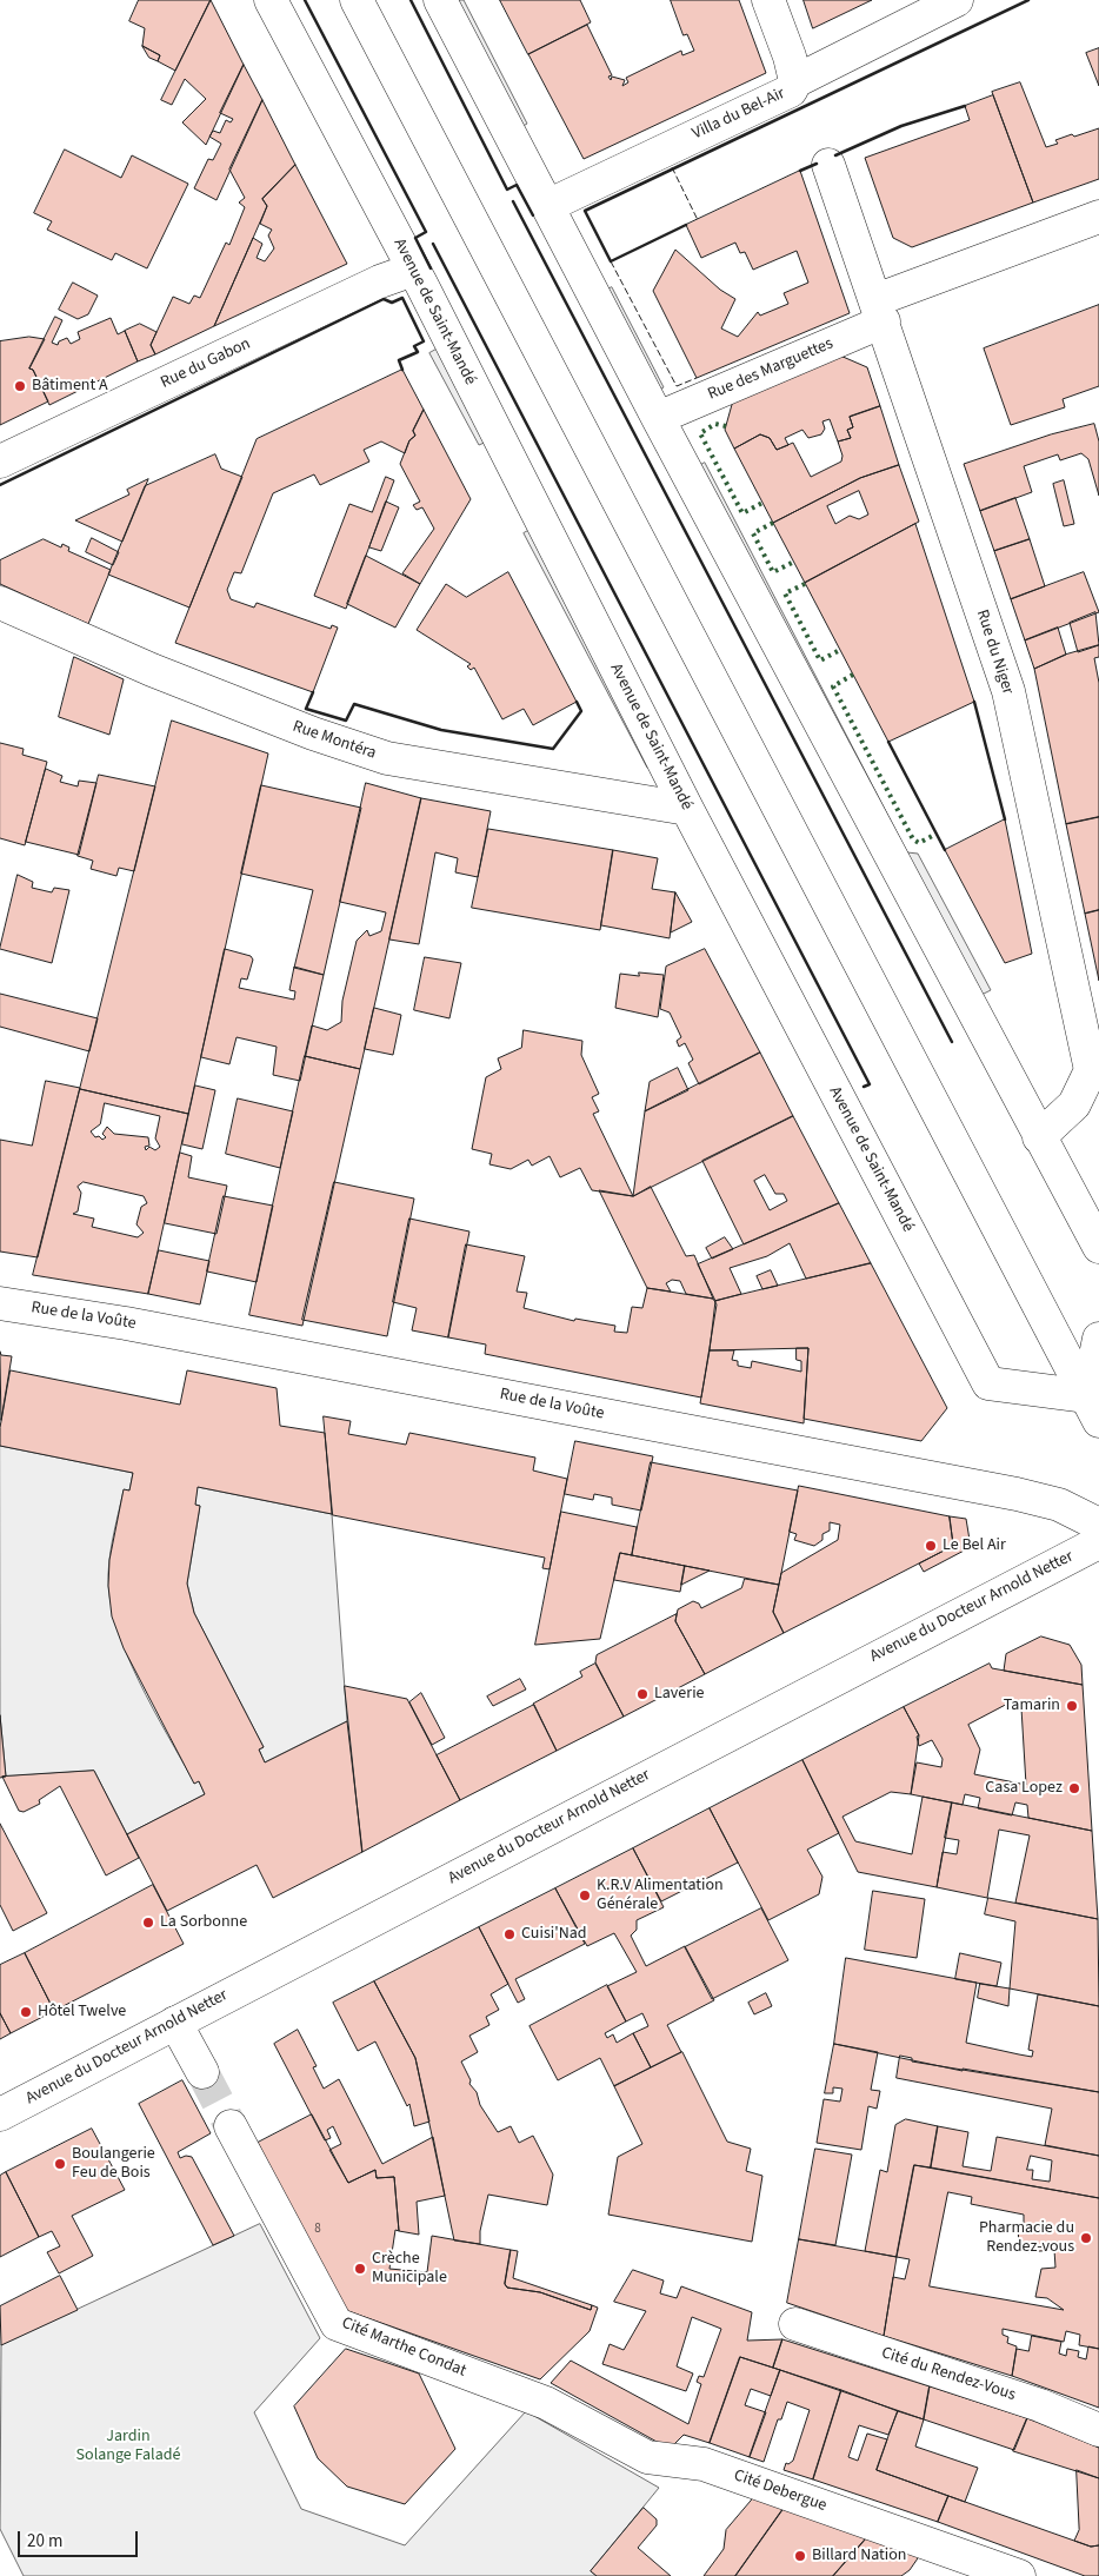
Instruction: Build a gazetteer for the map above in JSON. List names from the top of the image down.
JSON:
{
  "streets": {
    "street": [
      "Villa du Bel-Air",
      "Avenue de Saint-Mandé",
      "Rue du Gabon",
      "Rue des Marguettes",
      "Rue du Niger",
      "Rue Montéra",
      "Rue de la Voûte",
      "Avenue du Docteur Arnold Netter",
      "Cité Marthe Condat",
      "Cité du Rendez-Vous",
      "Cité Debergue"
    ]
  },
  "crossings": [
    ["Avenue de Saint-Mandé", "Rue du Gabon"],
    ["Avenue de Saint-Mandé", "Rue Montéra"],
    ["Rue des Marguettes", "Rue du Niger"],
    ["Cité Marthe Condat", "Cité Debergue"]
  ],
  "parks": ["Jardin Solange Faladé"],
  "places": [
    "Bâtiment A",
    "Le Bel Air",
    "Laverie",
    "Tamarin",
    "Casa Lopez",
    "K.R.V Alimentation Générale",
    "La Sorbonne",
    "Cuisi'Nad",
    "Hôtel Twelve",
    "Boulangerie Feu de Bois",
    "Pharmacie du Rendez-vous",
    "Crèche Municipale",
    "Billard Nation"
  ],
  "house_numbers": ["8"],
  "scale_bar": "20 m"
}
